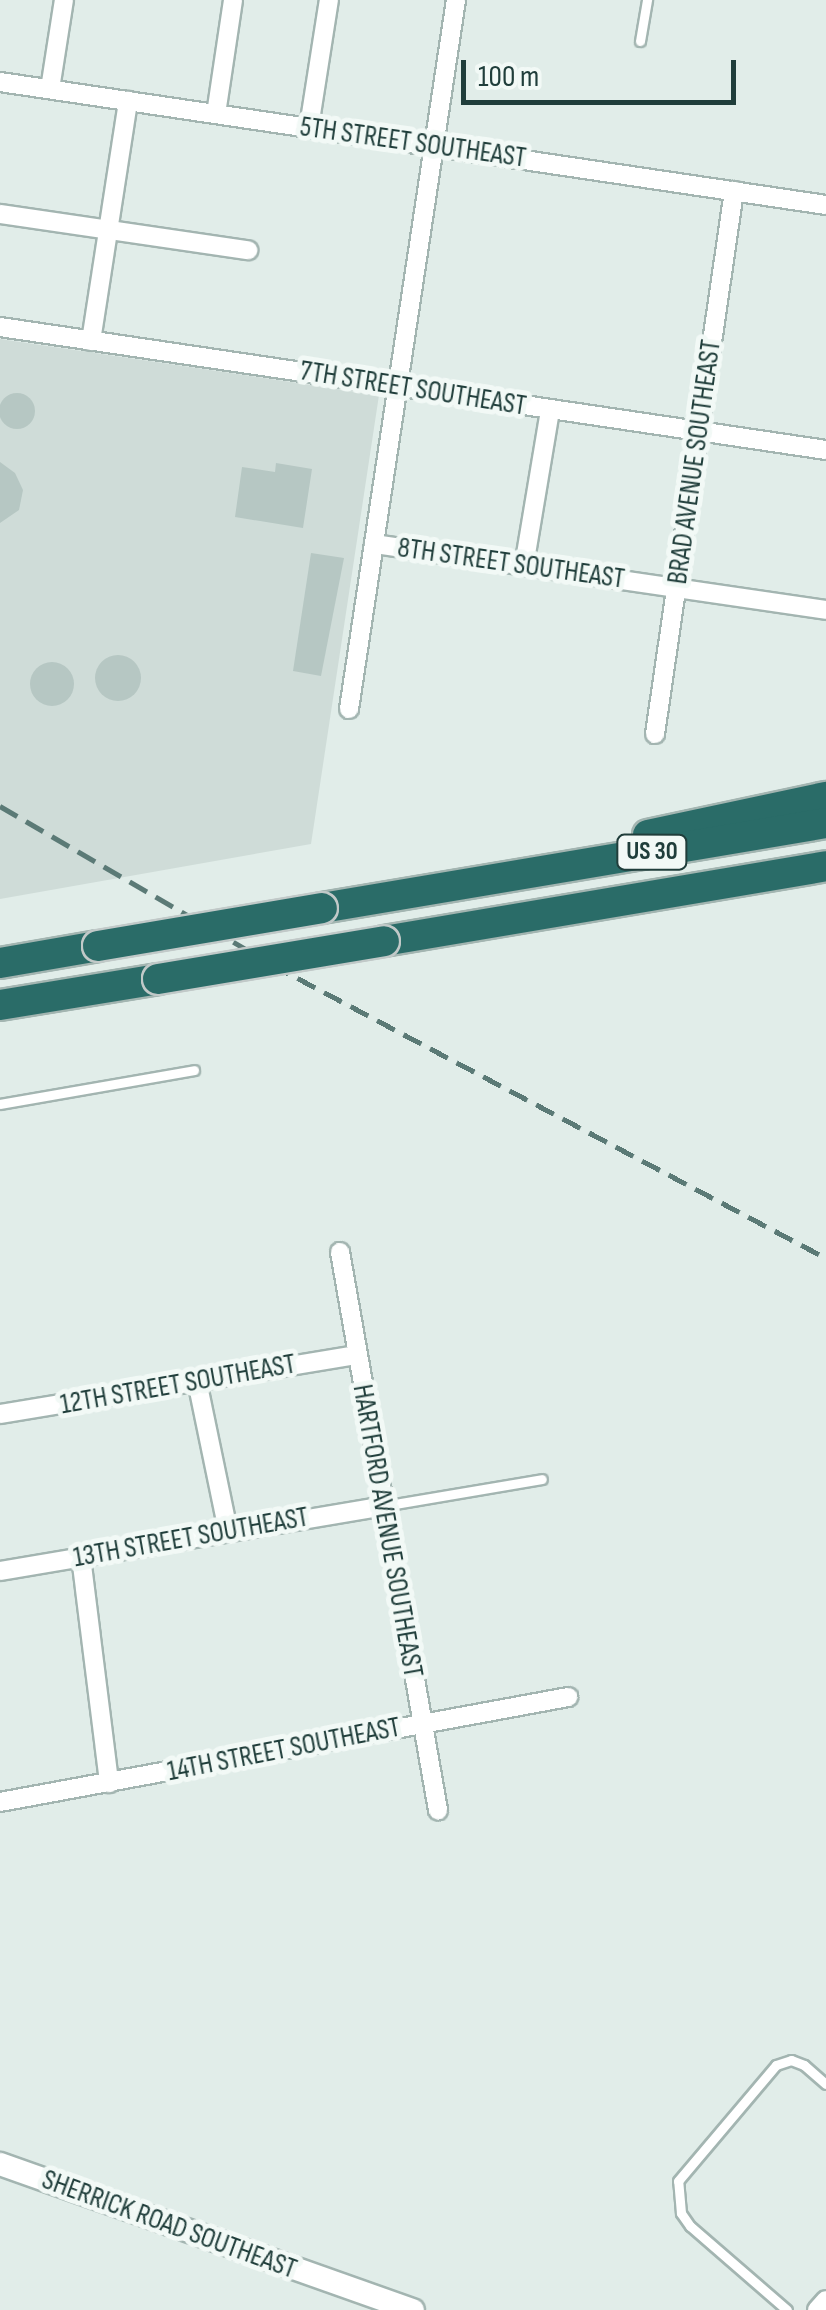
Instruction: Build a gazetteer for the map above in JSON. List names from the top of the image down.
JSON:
{
  "streets": {
    "highway": ["US 30"],
    "street": [
      "5TH STREET SOUTHEAST",
      "7TH STREET SOUTHEAST",
      "BRAD AVENUE SOUTHEAST",
      "8TH STREET SOUTHEAST",
      "12TH STREET SOUTHEAST",
      "HARTFORD AVENUE SOUTHEAST",
      "13TH STREET SOUTHEAST",
      "14TH STREET SOUTHEAST",
      "SHERRICK ROAD SOUTHEAST"
    ]
  },
  "crossings": [
    ["5TH STREET SOUTHEAST", "BRAD AVENUE SOUTHEAST"],
    ["7TH STREET SOUTHEAST", "BRAD AVENUE SOUTHEAST"],
    ["BRAD AVENUE SOUTHEAST", "8TH STREET SOUTHEAST"],
    ["12TH STREET SOUTHEAST", "HARTFORD AVENUE SOUTHEAST"],
    ["HARTFORD AVENUE SOUTHEAST", "13TH STREET SOUTHEAST"],
    ["HARTFORD AVENUE SOUTHEAST", "14TH STREET SOUTHEAST"]
  ],
  "scale_bar": "100 m"
}
